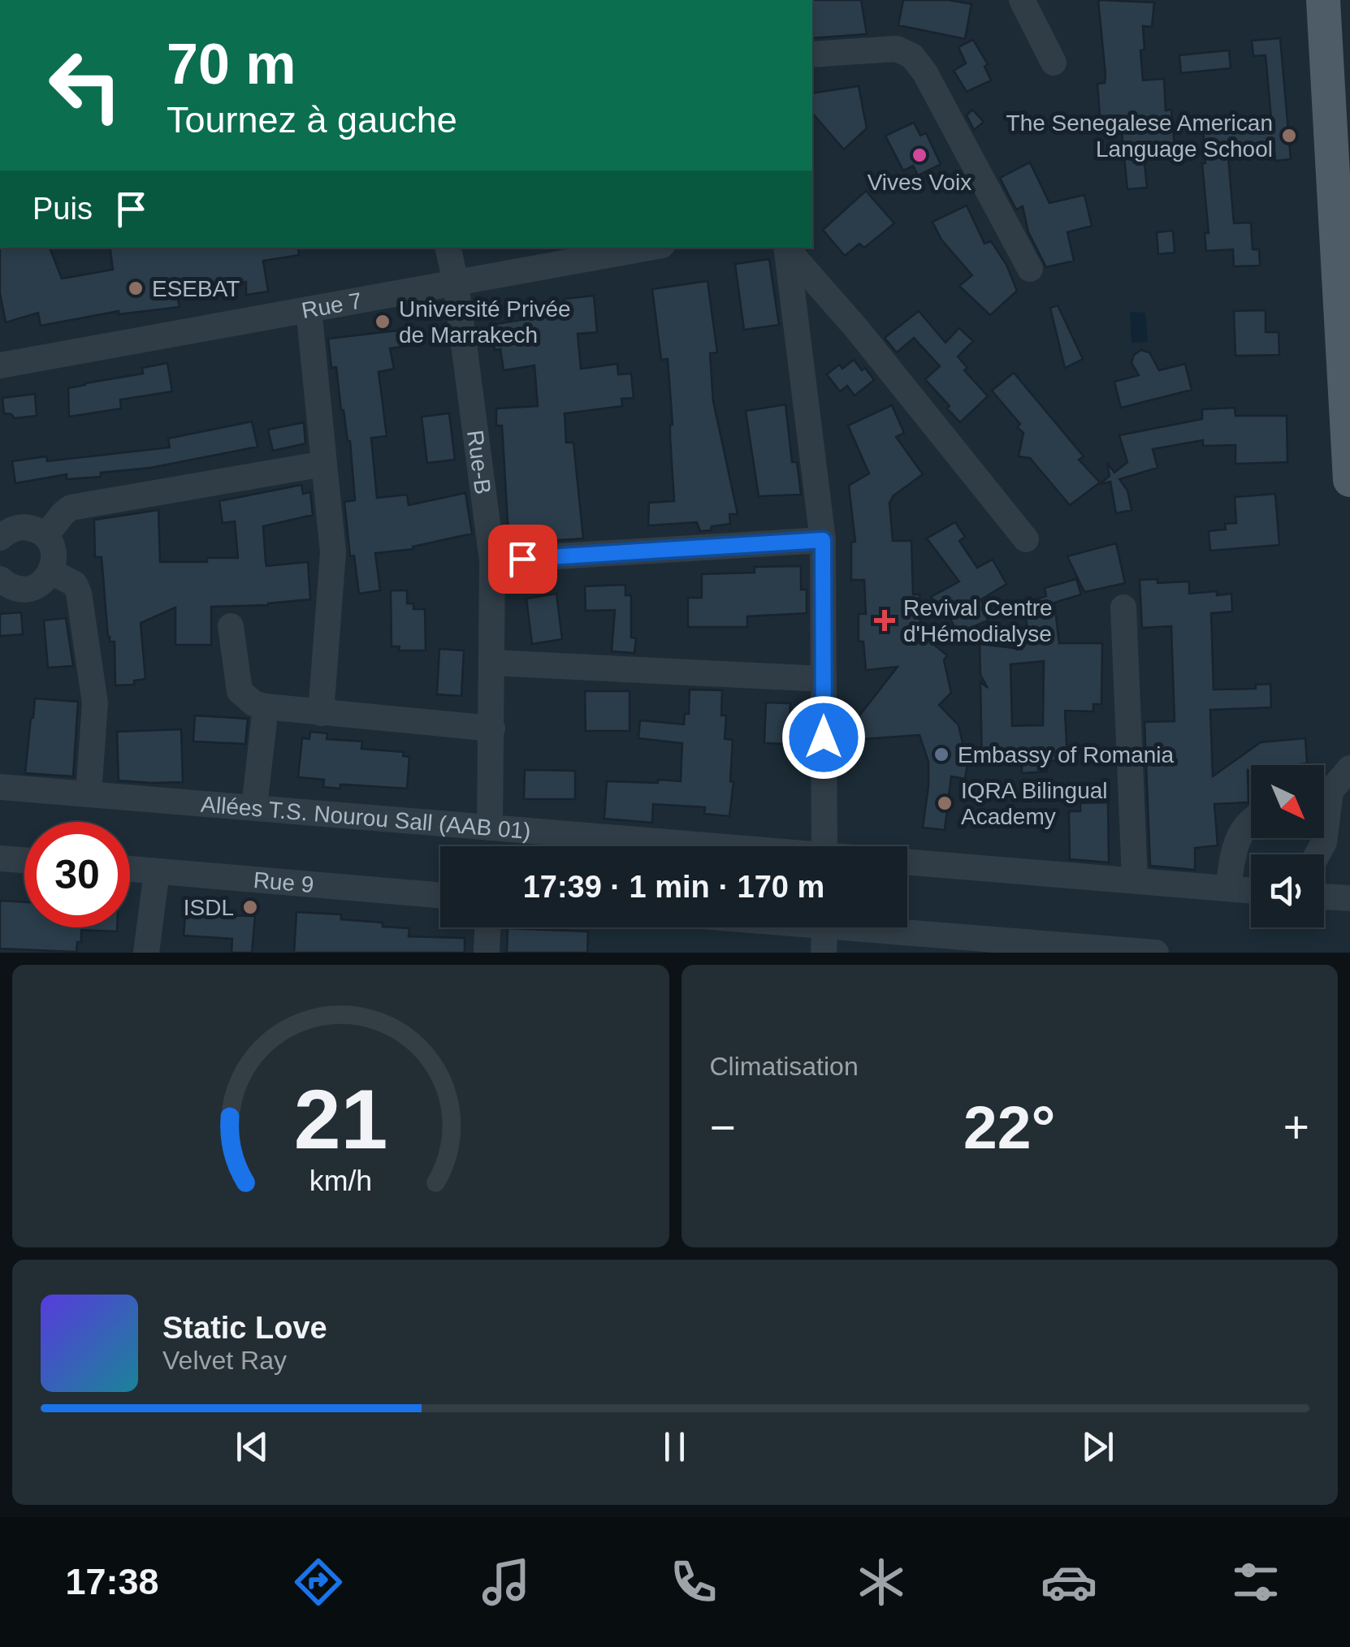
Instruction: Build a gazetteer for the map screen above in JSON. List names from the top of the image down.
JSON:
{
  "streets": {
    "street": [
      "Rue 7",
      "Rue-B",
      "Allées T.S. Nourou Sall (AAB 01)",
      "Rue 9"
    ]
  },
  "crossings": [
    ["Rue 7", "Rue-B"],
    ["Rue-B", "Allées T.S. Nourou Sall (AAB 01)"]
  ],
  "places": {
    "other": [
      "The Senegalese American Language School",
      "Vives Voix",
      "ESEBAT",
      "Université Privée de Marrakech",
      "Embassy of Romania",
      "IQRA Bilingual Academy",
      "ISDL"
    ],
    "health": ["Revival Centre d'Hémodialyse"]
  },
  "north": "bottom right",
  "page": {
    "turn": ["70 m", "Tournez à gauche"],
    "then": "Puis",
    "limit": "30",
    "trip": "17:39 · 1 min · 170 m",
    "tile": "Climatisation",
    "heat": ["−", "22°", "+"],
    "song": ["Static Love", "Velvet Ray"],
    "tabs": "17:38",
    "gauge": ["21", "km/h"]
  }
}
